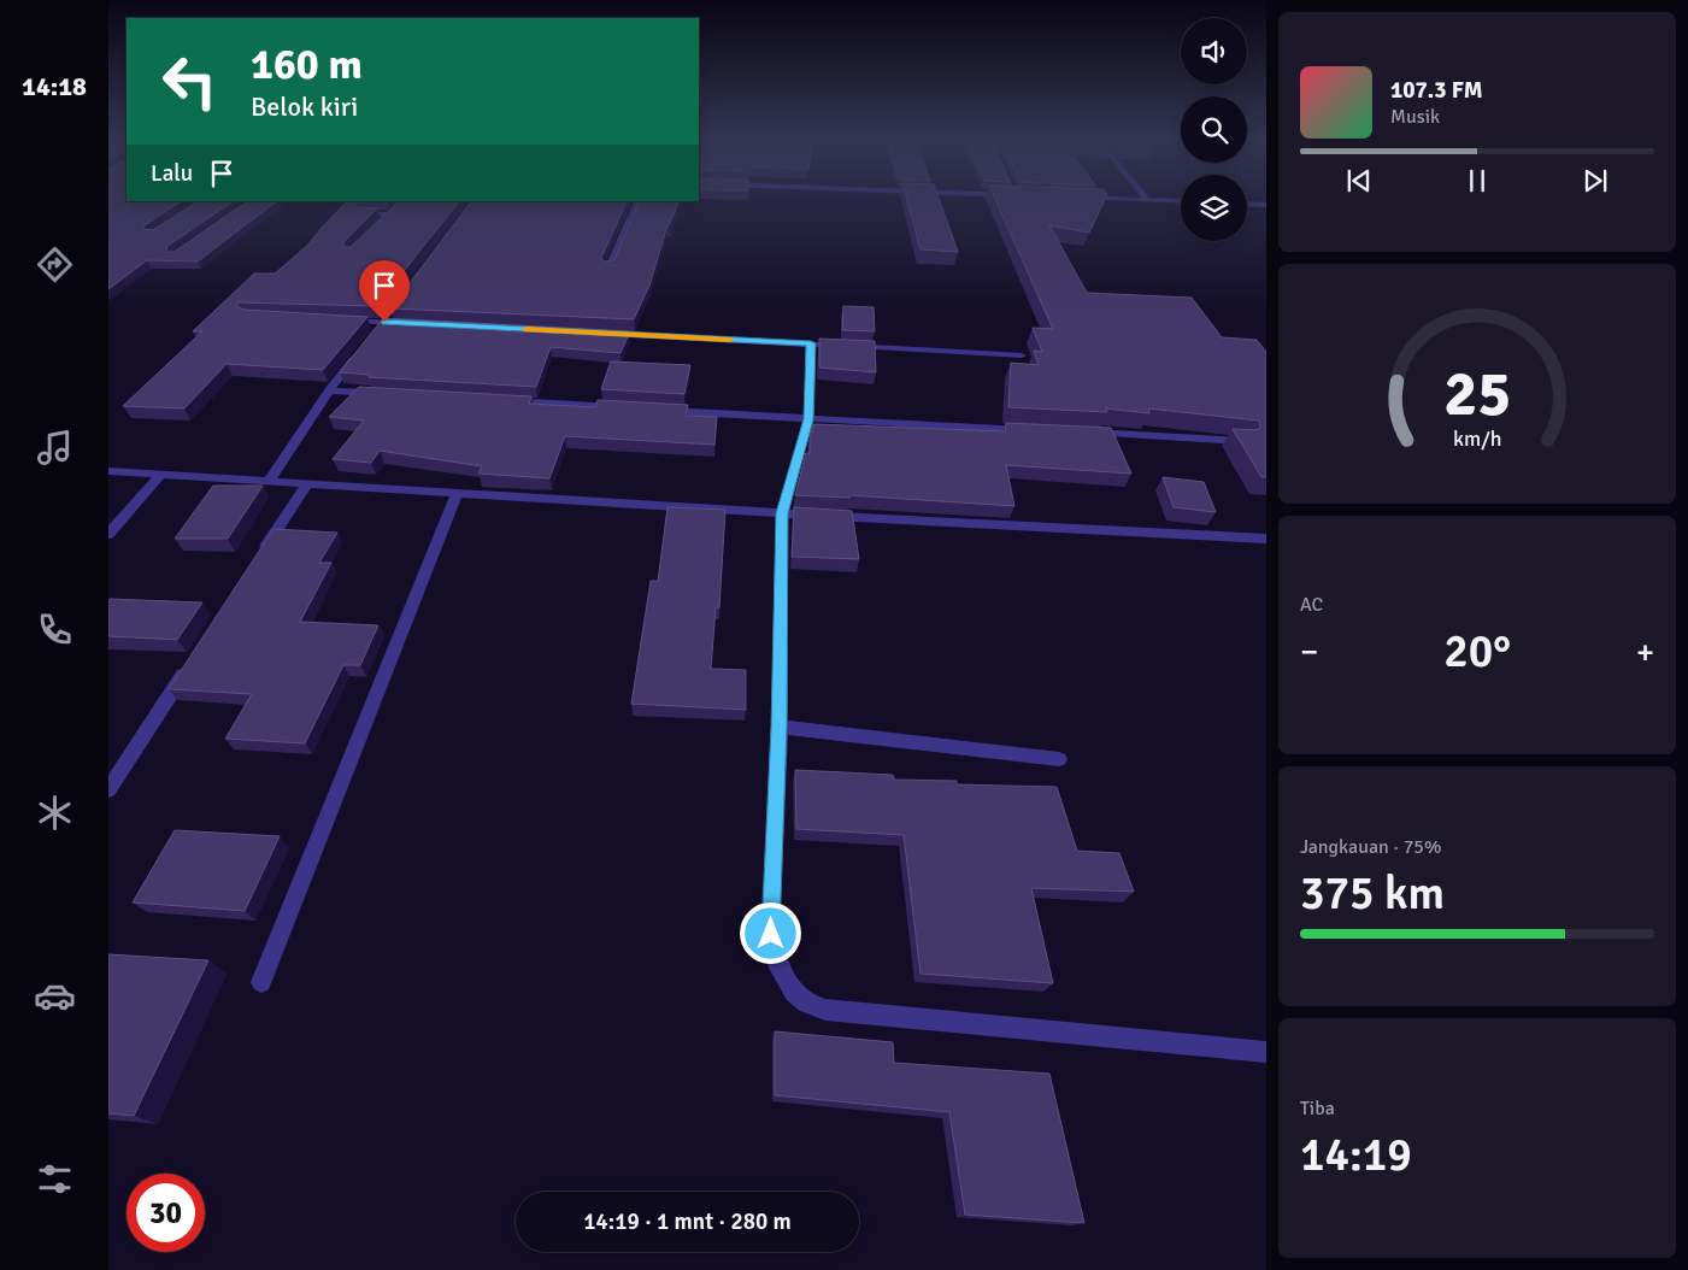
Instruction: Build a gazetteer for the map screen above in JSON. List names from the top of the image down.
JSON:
{
  "page": {
    "tabs": "14:18",
    "turn": ["160 m", "Belok kiri"],
    "song": ["107.3 FM", "Musik"],
    "then": "Lalu",
    "tile": [
      "AC",
      ["Jangkauan · 75%", "375 km"],
      ["Tiba", "14:19"]
    ],
    "heat": ["−", "20°", "+"],
    "limit": "30",
    "trip": "14:19 · 1 mnt · 280 m",
    "gauge": ["25", "km/h"]
  }
}
